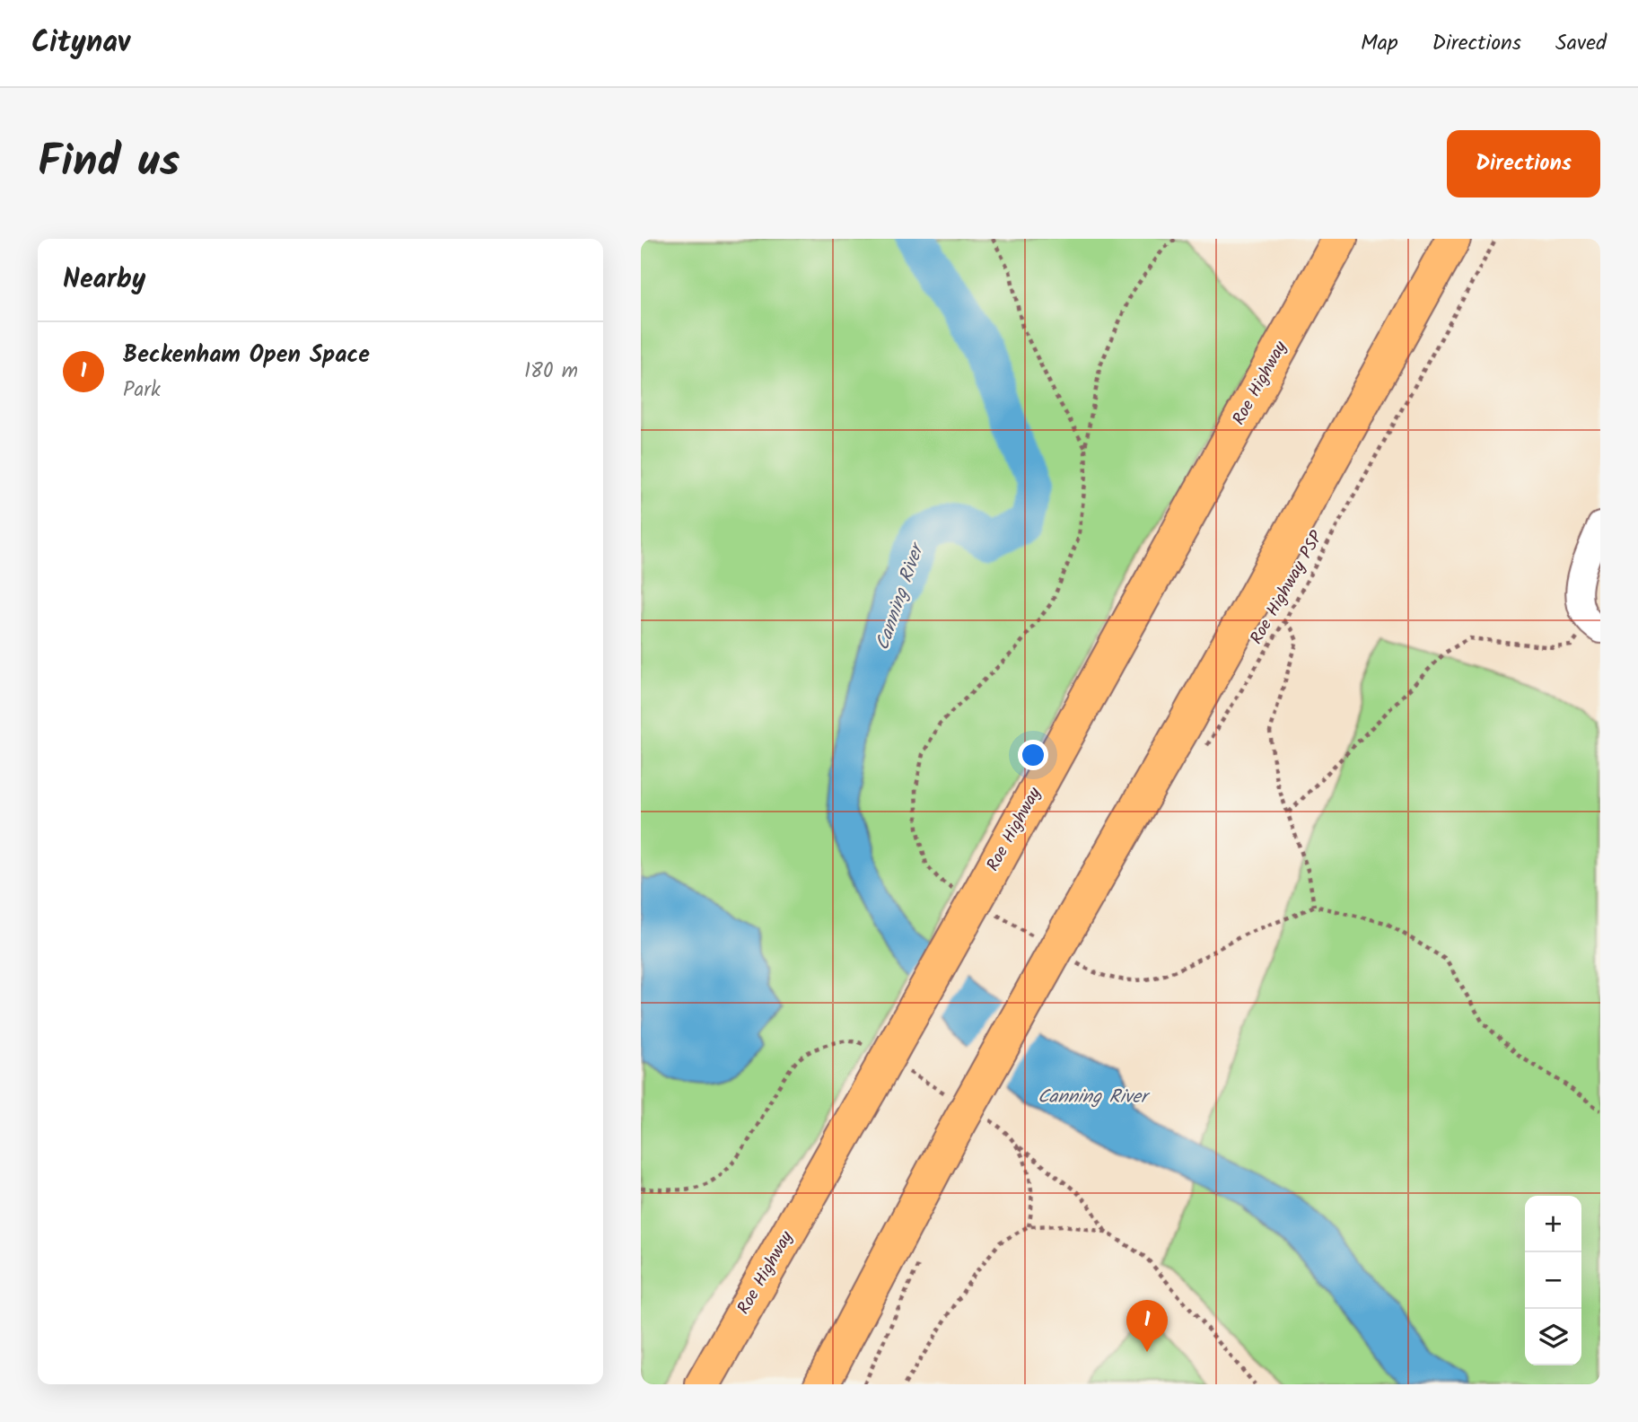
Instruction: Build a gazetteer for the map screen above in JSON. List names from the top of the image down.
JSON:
{
  "streets": {
    "highway": ["Roe Highway"],
    "path": ["Roe Highway PSP"]
  },
  "water": ["Canning River"],
  "page": {
    "header": "Citynav",
    "nav": ["Map", "Directions", "Saved"],
    "title": "Find us",
    "buttons": "Directions",
    "heading": "Nearby",
    "list": [
      {
        "mark": "1",
        "name": "Beckenham Open Space",
        "note": "Park",
        "value": "180 m"
      }
    ],
    "map_buttons": ["+", "−"],
    "pins": "1"
  }
}
